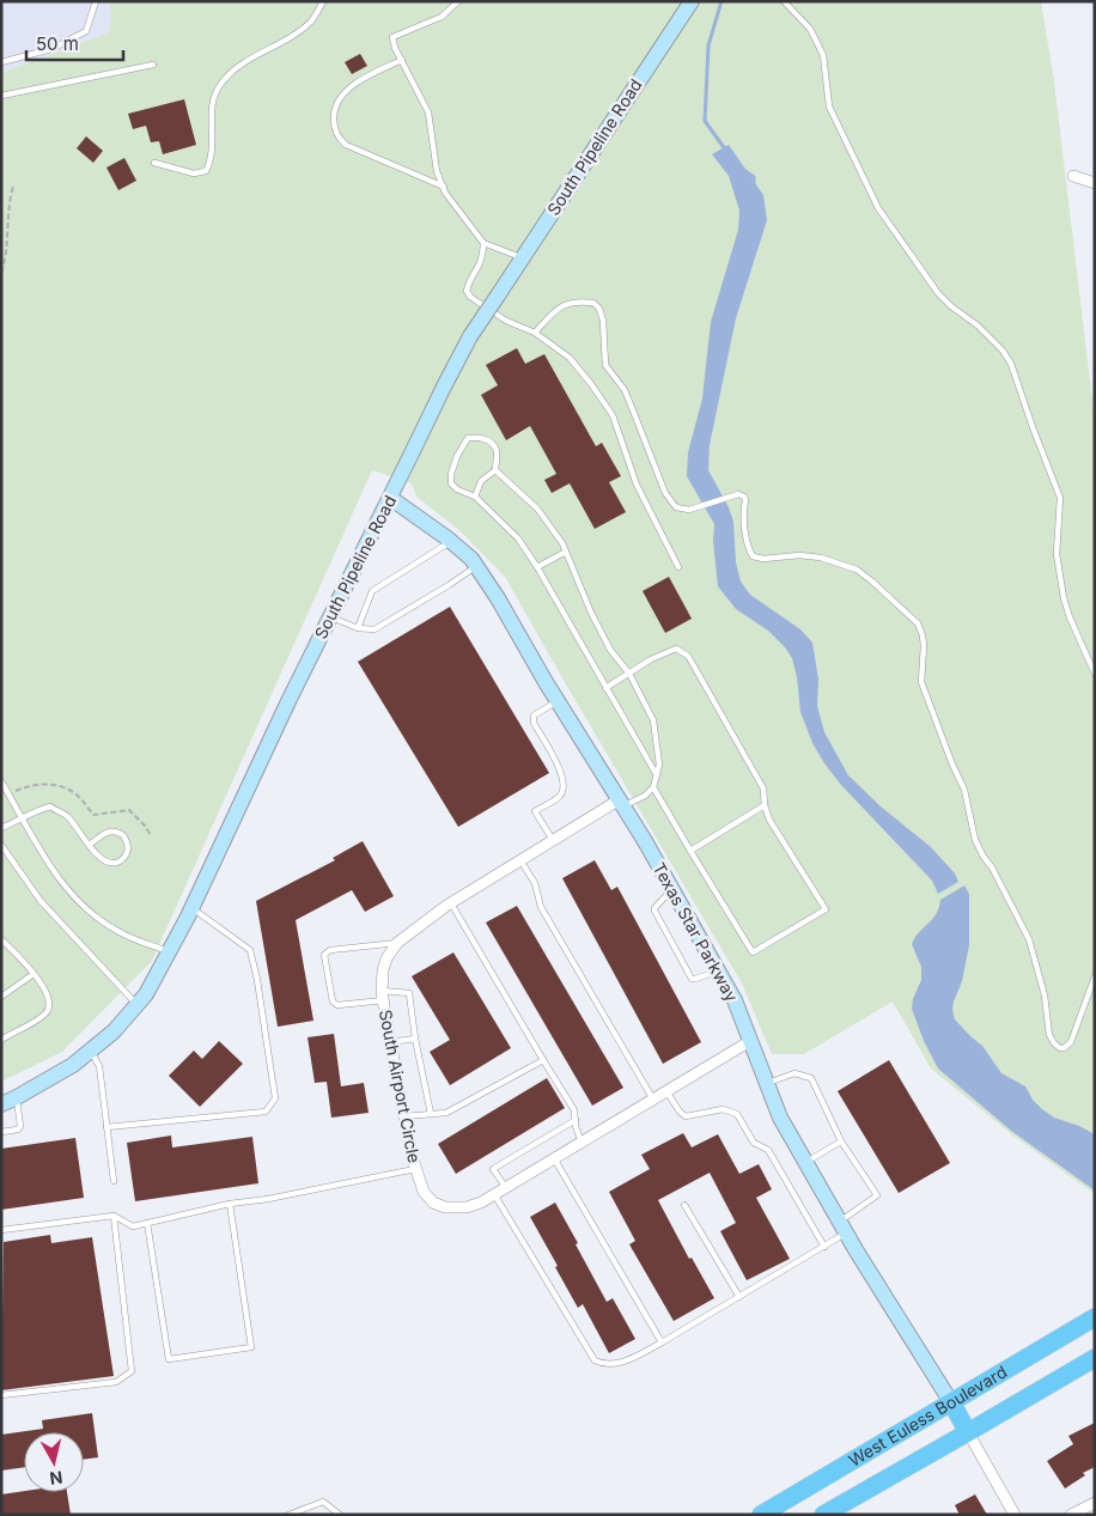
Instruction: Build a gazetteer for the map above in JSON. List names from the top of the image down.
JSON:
{
  "streets": {
    "main road": ["West Euless Boulevard"],
    "street": ["South Pipeline Road", "Texas Star Parkway", "South Airport Circle"]
  },
  "crossings": [
    ["South Pipeline Road", "Texas Star Parkway"],
    ["Texas Star Parkway", "South Airport Circle"],
    ["Texas Star Parkway", "West Euless Boulevard"]
  ],
  "scale_bar": "50 m",
  "north": "bottom"
}
